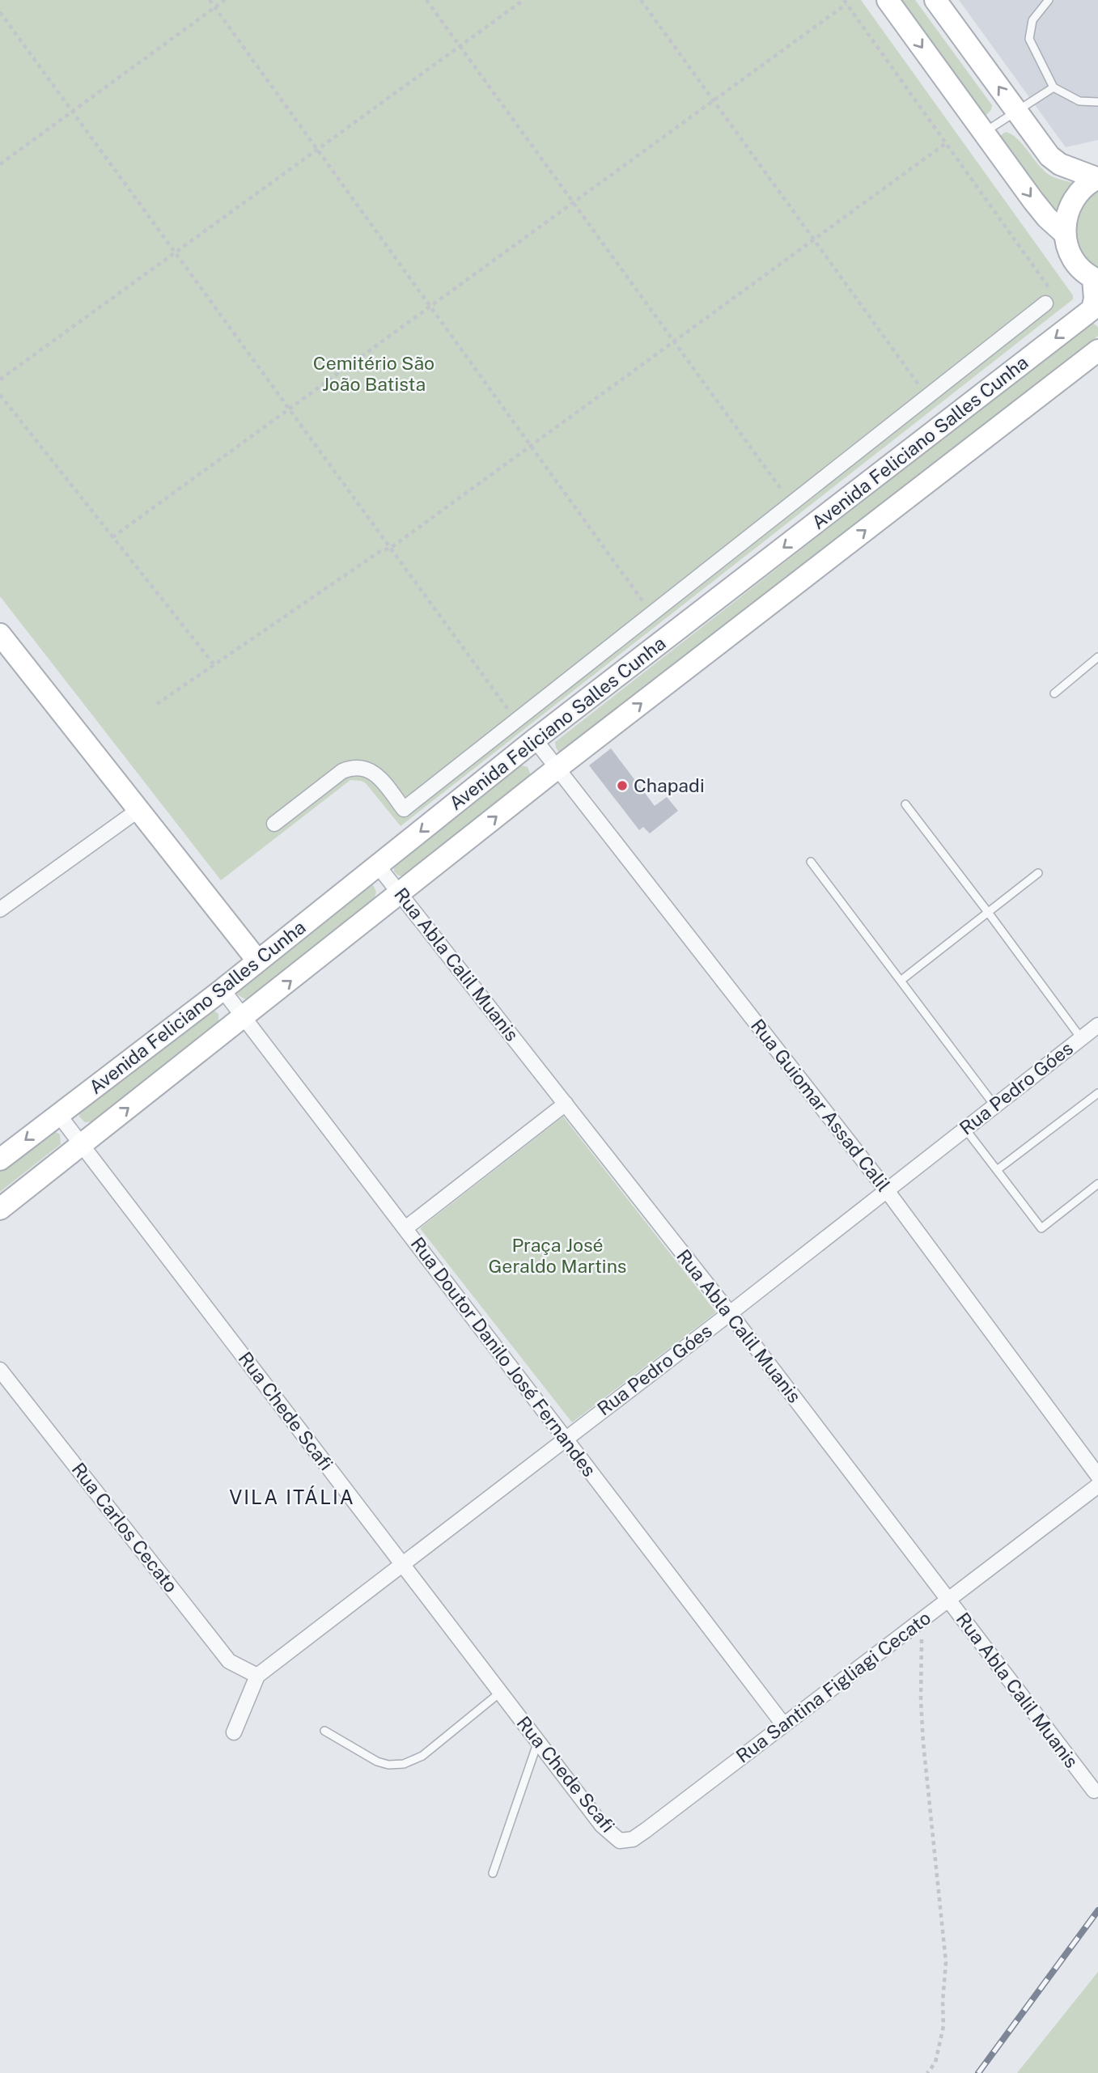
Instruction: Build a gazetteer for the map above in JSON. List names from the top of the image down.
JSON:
{
  "streets": {
    "main road": ["Avenida Feliciano Salles Cunha"],
    "street": [
      "Rua Abla Calil Muanis",
      "Rua Pedro Góes",
      "Rua Guiomar Assad Calil",
      "Rua Doutor Danilo José Fernandes",
      "Rua Chede Scafi",
      "Rua Carlos Cecato",
      "Rua Santina Figliagi Cecato"
    ]
  },
  "crossings": [
    ["Avenida Feliciano Salles Cunha", "Rua Abla Calil Muanis"],
    ["Avenida Feliciano Salles Cunha", "Rua Guiomar Assad Calil"],
    ["Avenida Feliciano Salles Cunha", "Rua Doutor Danilo José Fernandes"],
    ["Avenida Feliciano Salles Cunha", "Rua Chede Scafi"],
    ["Rua Abla Calil Muanis", "Rua Pedro Góes"],
    ["Rua Abla Calil Muanis", "Rua Santina Figliagi Cecato"],
    ["Rua Pedro Góes", "Rua Guiomar Assad Calil"],
    ["Rua Pedro Góes", "Rua Doutor Danilo José Fernandes"],
    ["Rua Pedro Góes", "Rua Chede Scafi"],
    ["Rua Pedro Góes", "Rua Carlos Cecato"],
    ["Rua Doutor Danilo José Fernandes", "Rua Santina Figliagi Cecato"],
    ["Rua Chede Scafi", "Rua Santina Figliagi Cecato"]
  ],
  "districts": ["VILA ITÁLIA"],
  "parks": ["Cemitério São João Batista", "Praça José Geraldo Martins"],
  "places": ["Chapadi"]
}
